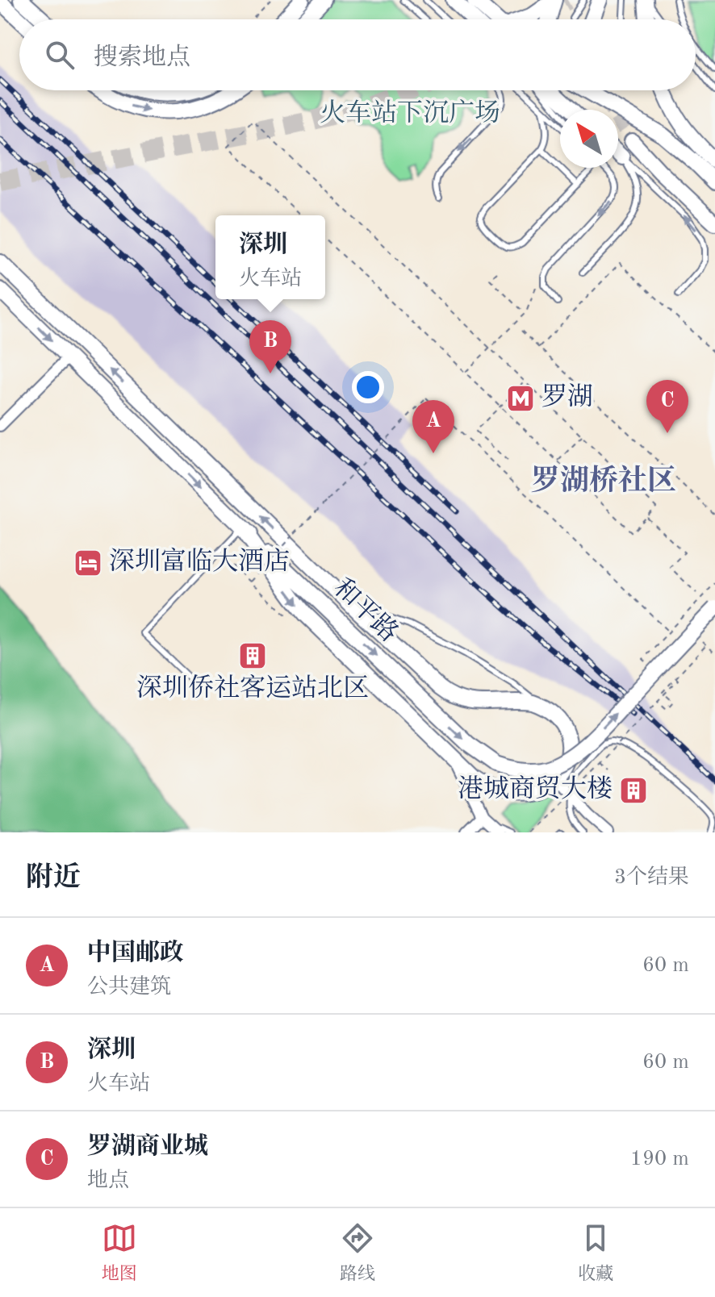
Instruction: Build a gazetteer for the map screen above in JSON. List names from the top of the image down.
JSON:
{
  "streets": {
    "main road": ["和平路"]
  },
  "districts": ["罗湖桥社区"],
  "parks": ["火车站下沉广场"],
  "places": {
    "metro station": ["罗湖"],
    "hotel": ["深圳富临大酒店"],
    "building": ["深圳侨社客运站北区", "港城商贸大楼"]
  },
  "north": "top left",
  "page": {
    "search": "搜索地点",
    "popup": ["深圳", "火车站"],
    "pins": ["B", "C", "A"],
    "heading": ["附近", "3个结果"],
    "list": [
      {
        "mark": "A",
        "name": "中国邮政",
        "note": "公共建筑",
        "value": "60 m"
      },
      {
        "mark": "B",
        "name": "深圳",
        "note": "火车站",
        "value": "60 m"
      },
      {
        "mark": "C",
        "name": "罗湖商业城",
        "note": "地点",
        "value": "190 m"
      }
    ],
    "nav": ["地图", "路线", "收藏"]
  }
}
